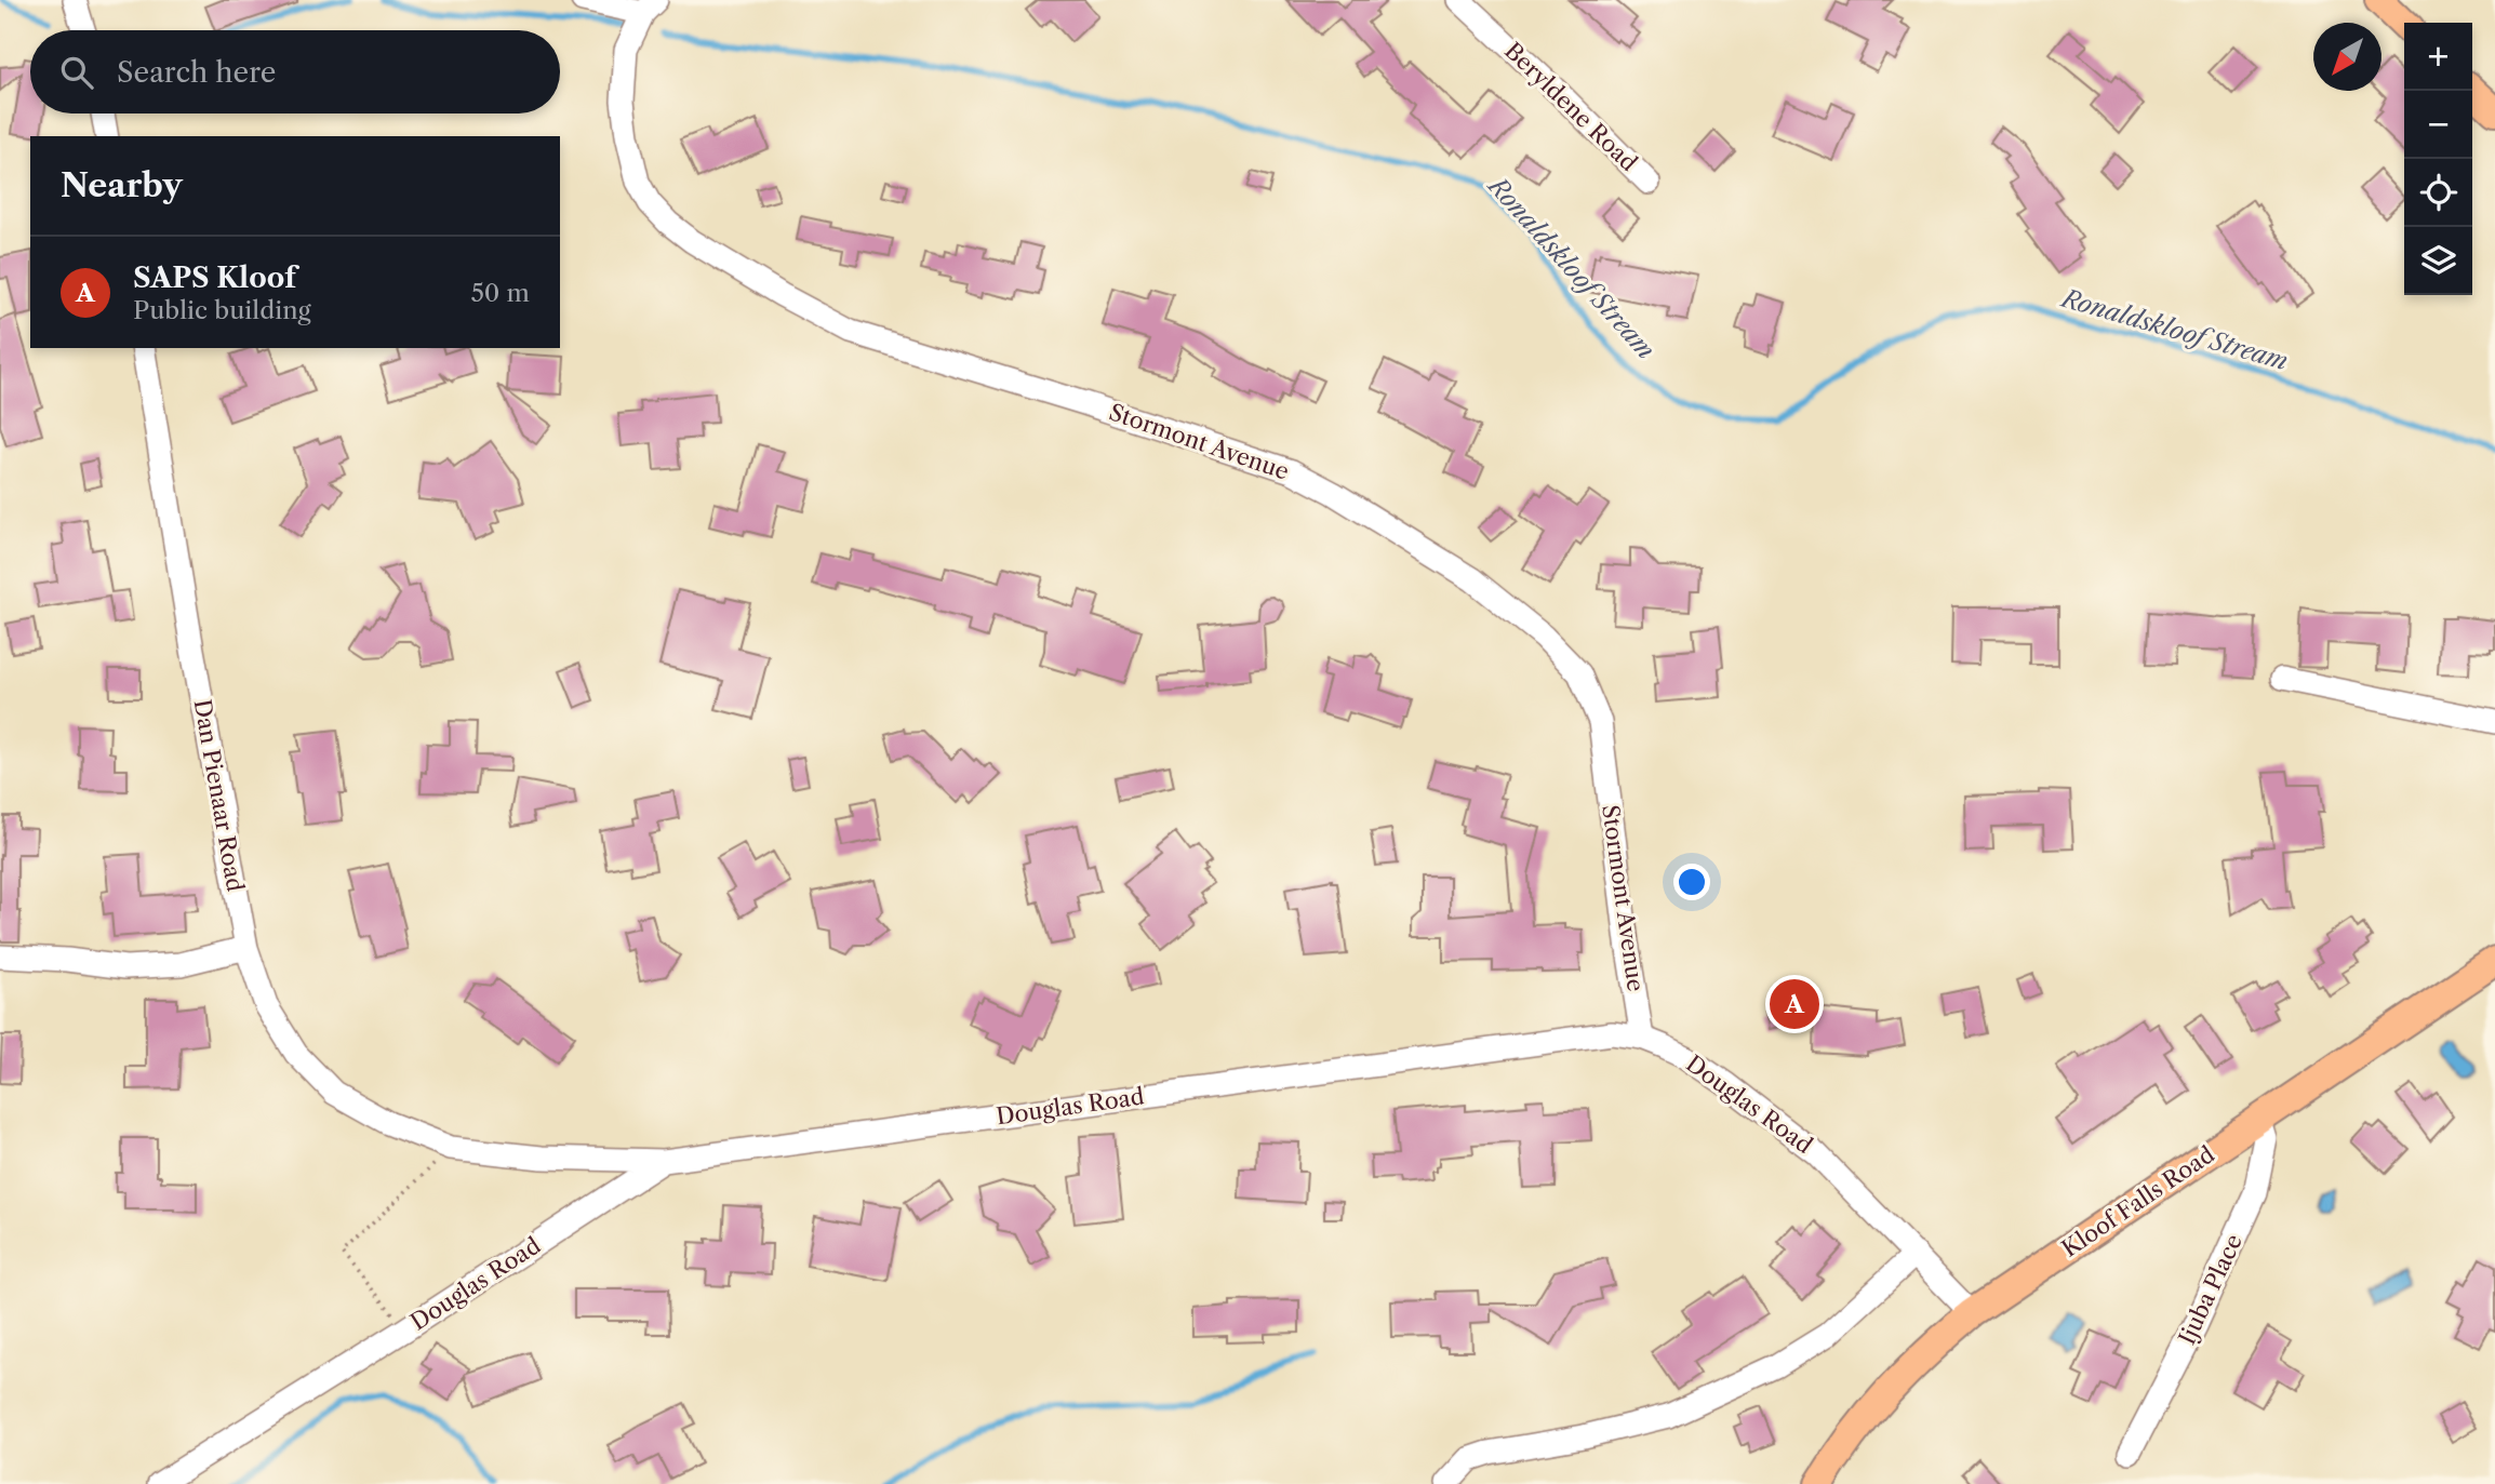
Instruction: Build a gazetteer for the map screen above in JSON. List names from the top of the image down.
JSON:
{
  "streets": {
    "main road": ["Kloof Falls Road"],
    "street": [
      "Beryldene Road",
      "Stormont Avenue",
      "Dan Pienaar Road",
      "Douglas Road",
      "Ijuba Place"
    ]
  },
  "crossings": [
    ["Stormont Avenue", "Douglas Road"],
    ["Dan Pienaar Road", "Douglas Road"],
    ["Douglas Road", "Kloof Falls Road"],
    ["Kloof Falls Road", "Ijuba Place"]
  ],
  "water": ["Ronaldskloof Stream"],
  "north": "bottom left",
  "page": {
    "map_buttons": ["+", "−"],
    "search": "Search here",
    "heading": "Nearby",
    "list": [
      {
        "mark": "A",
        "name": "SAPS Kloof",
        "note": "Public building",
        "value": "50 m"
      }
    ],
    "pins": "A"
  }
}
